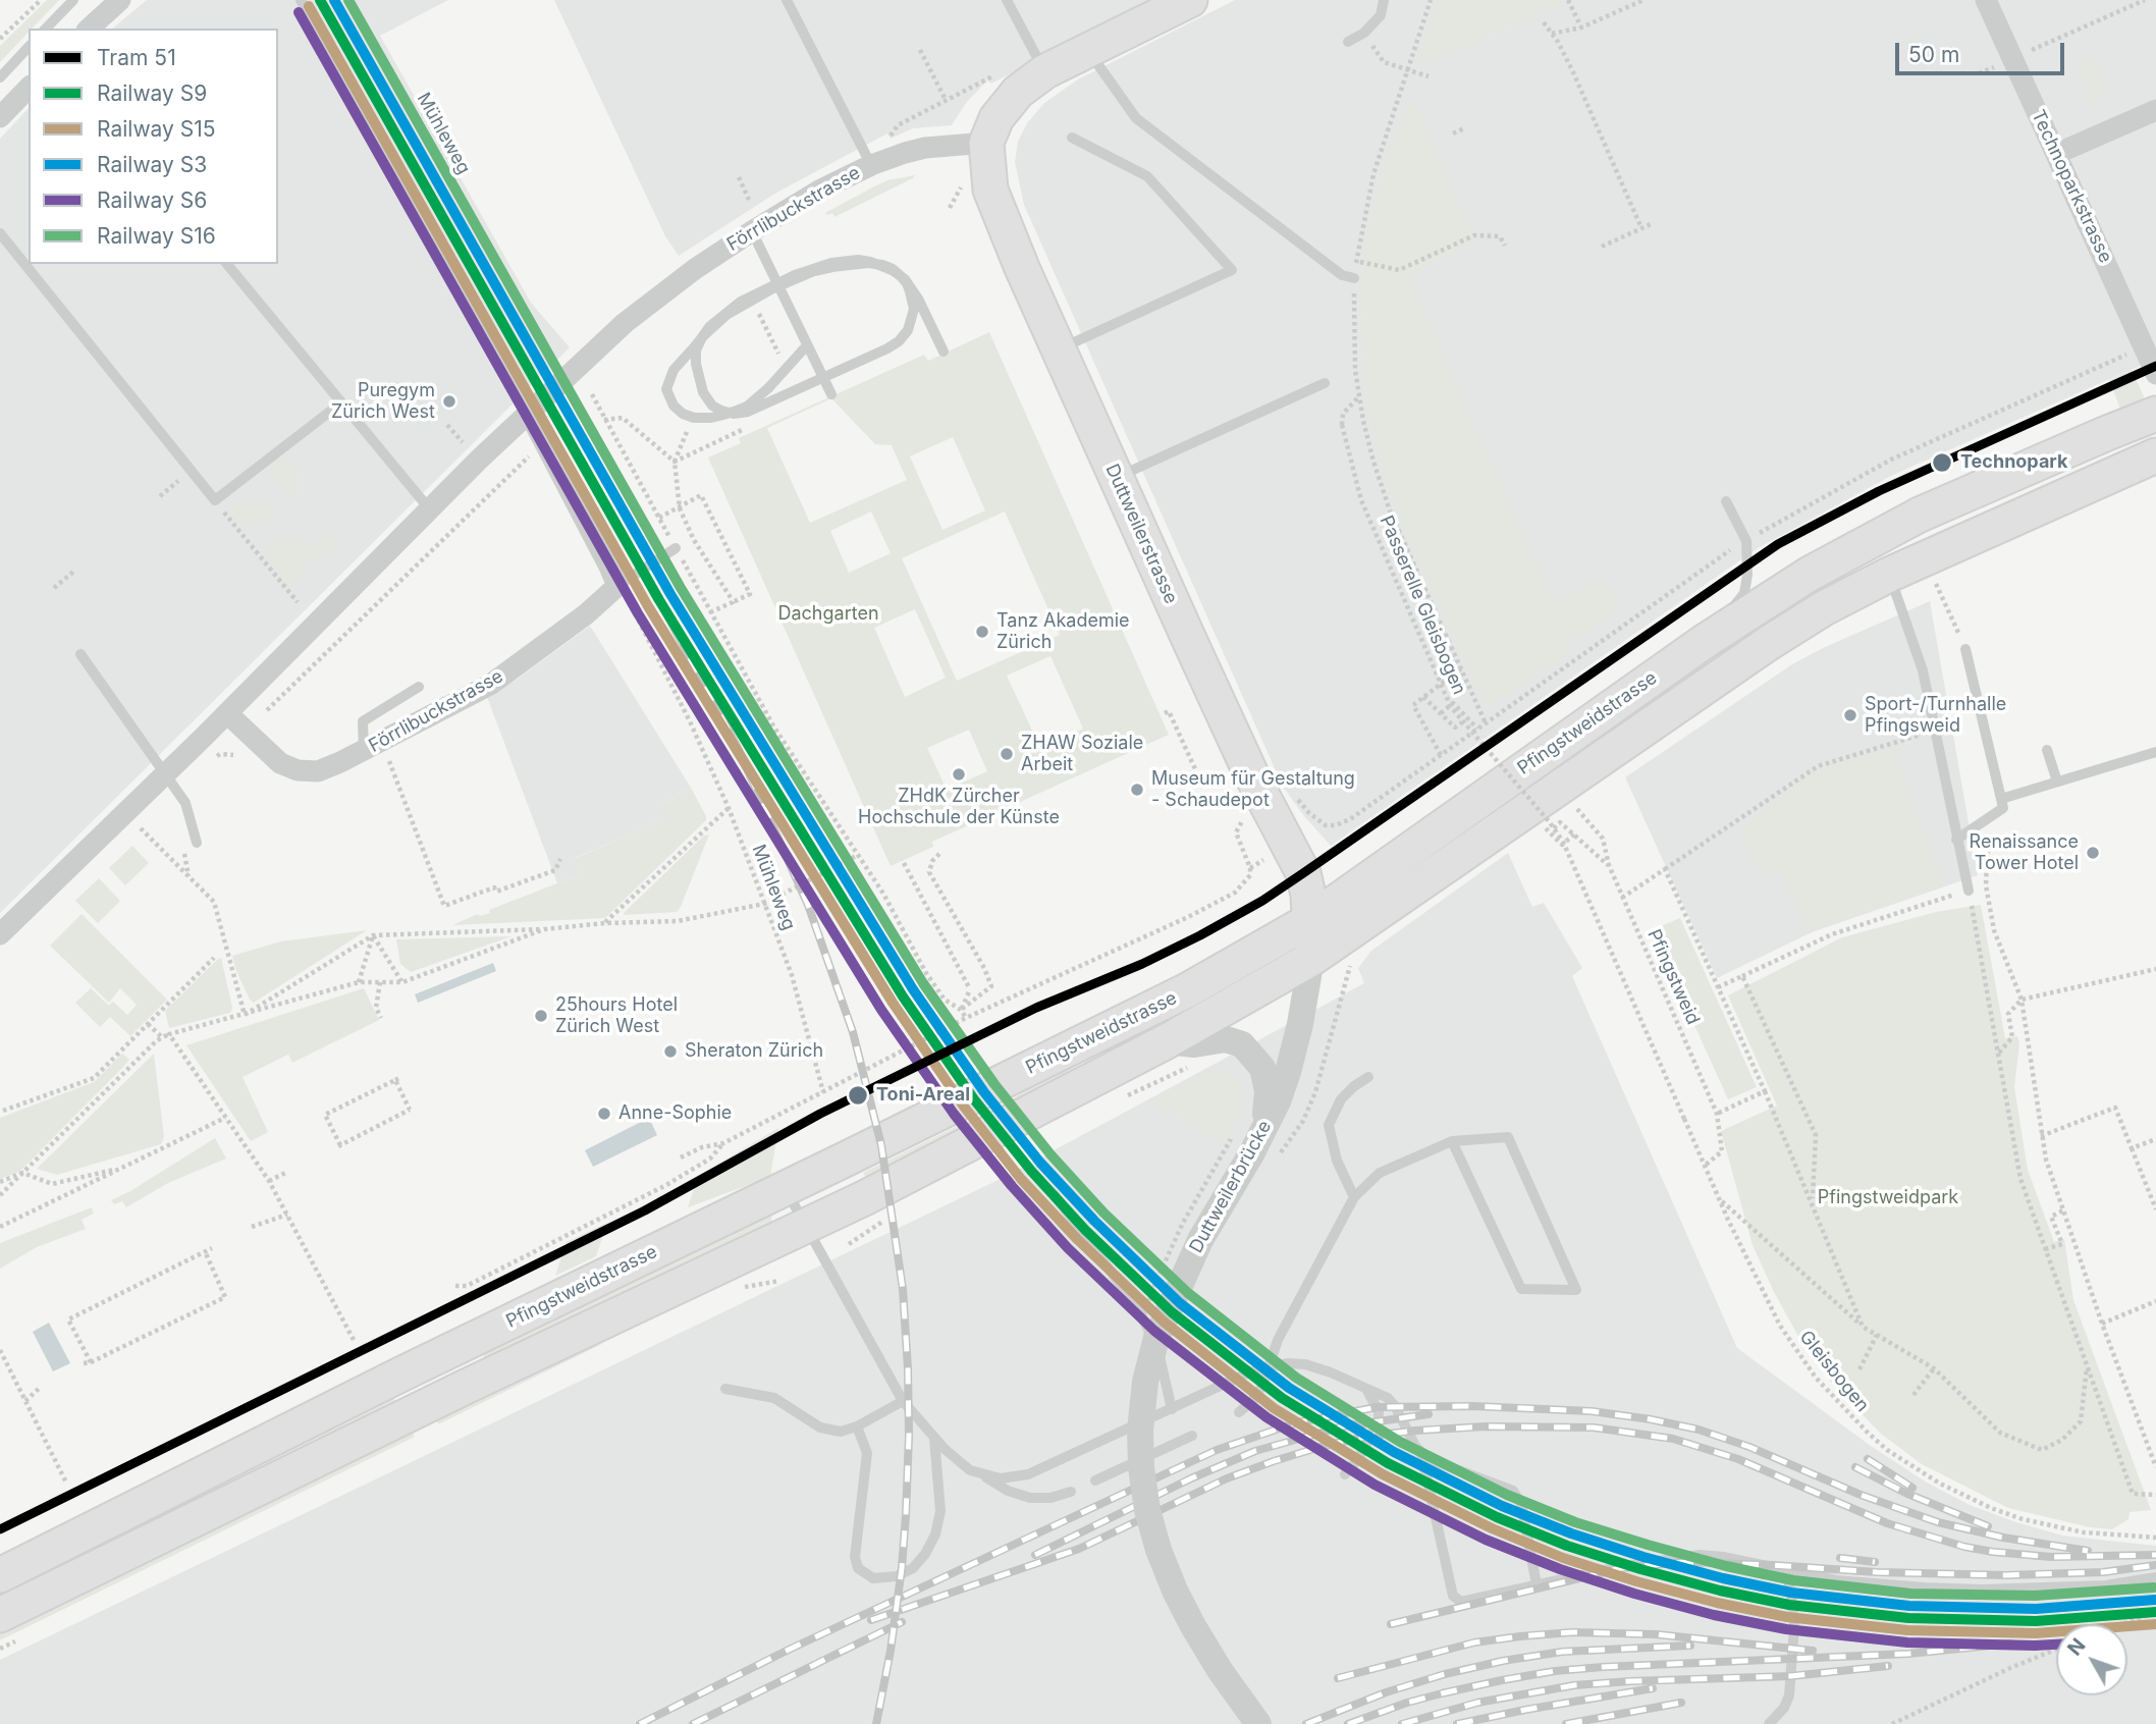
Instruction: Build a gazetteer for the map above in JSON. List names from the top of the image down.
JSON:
{
  "streets": {
    "main road": ["Duttweilerstrasse", "Pfingstweidstrasse"],
    "street": ["Technoparkstrasse", "Förrlibuckstrasse", "Duttweilerbrücke"],
    "path": [
      "Mühleweg",
      "Passerelle Gleisbogen",
      "Pfingstweid",
      "Gleisbogen"
    ]
  },
  "crossings": [
    ["Mühleweg", "Förrlibuckstrasse"],
    ["Förrlibuckstrasse", "Duttweilerstrasse"],
    ["Duttweilerstrasse", "Pfingstweidstrasse"],
    ["Duttweilerstrasse", "Duttweilerbrücke"],
    ["Passerelle Gleisbogen", "Gleisbogen"],
    ["Pfingstweidstrasse", "Duttweilerbrücke"],
    ["Pfingstweid", "Gleisbogen"]
  ],
  "parks": ["Dachgarten", "Pfingstweidpark"],
  "places": [
    "Puregym Zürich West",
    "Technopark",
    "Tanz Akademie Zürich",
    "Sport-/Turnhalle Pfingsweid",
    "ZHAW Soziale Arbeit",
    "ZHdK Zürcher Hochschule der Künste",
    "Museum für Gestaltung - Schaudepot",
    "Renaissance Tower Hotel",
    "25hours Hotel Zürich West",
    "Sheraton Zürich",
    "Toni-Areal",
    "Anne-Sophie"
  ],
  "lines": [
    "rail line S9",
    "rail line S3",
    "rail line S16",
    "rail line S15",
    "rail line S6",
    "tram line 51"
  ],
  "legend": [
    "Tram 51",
    "Railway S9",
    "Railway S15",
    "Railway S3",
    "Railway S6",
    "Railway S16"
  ],
  "scale_bar": "50 m",
  "north": "top left"
}
